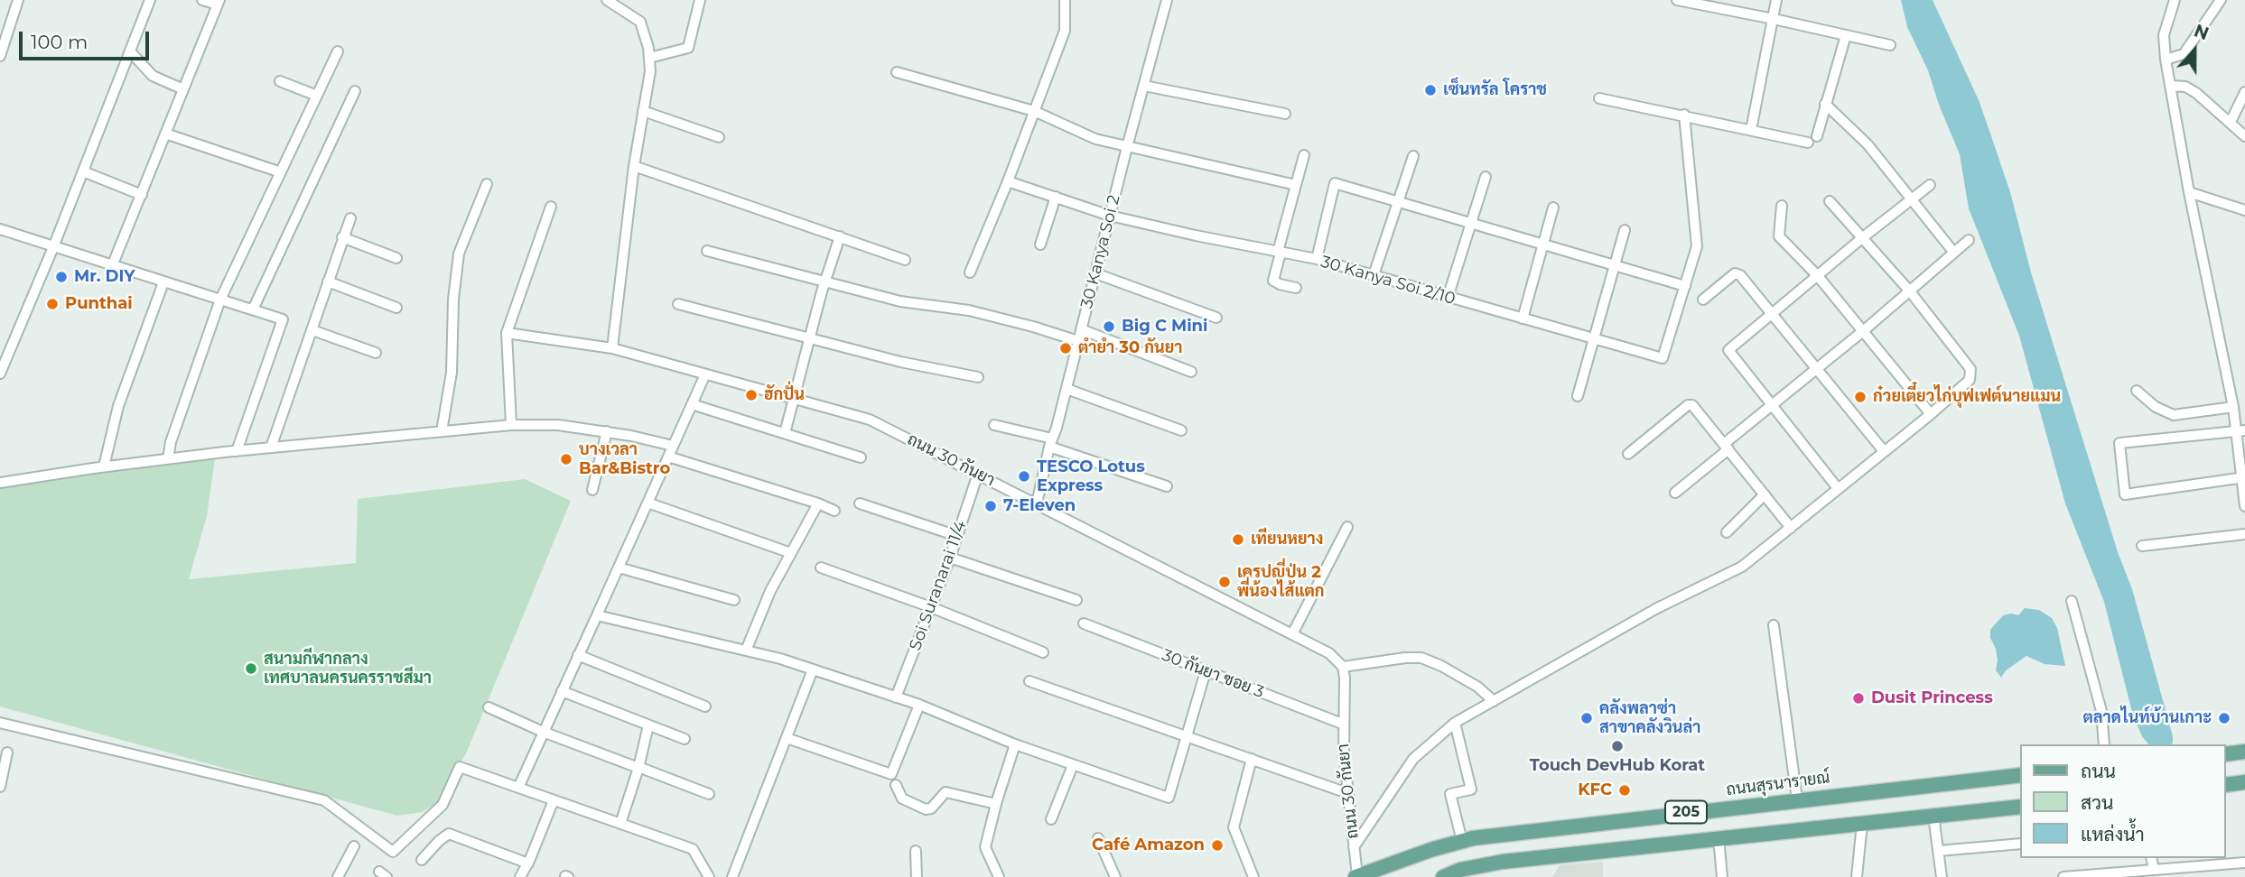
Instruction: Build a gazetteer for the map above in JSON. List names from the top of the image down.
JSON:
{
  "streets": {
    "main road": ["ถนนสุรนารายณ์", "205"],
    "street": [
      "30 Kanya Soi 2",
      "30 Kanya Soi 2/10",
      "ถนน 30 กันยา",
      "Soi Suranarai 11/4",
      "30 กันยา ซอย 3"
    ]
  },
  "crossings": [
    ["30 Kanya Soi 2", "30 Kanya Soi 2/10"],
    ["30 Kanya Soi 2", "ถนน 30 กันยา"],
    ["ถนน 30 กันยา", "Soi Suranarai 11/4"],
    ["ถนน 30 กันยา", "30 กันยา ซอย 3"],
    ["ถนน 30 กันยา", "ถนนสุรนารายณ์"]
  ],
  "places": [
    "เซ็นทรัล โคราช",
    "Mr. DIY",
    "Punthai",
    "Big C Mini",
    "ตำยำ 30 กันยา",
    "ฮักปั่น",
    "ก๋วยเตี๋ยวไก่บุฟเฟต์นายแมน",
    "บางเวลา Bar&Bistro",
    "TESCO Lotus Express",
    "7-Eleven",
    "เทียนหยาง",
    "เครปญี่ปุ่น 2 พี่น้องไส้แตก",
    "สนามกีฬากลาง เทศบาลนครนครราชสีมา",
    "Dusit Princess",
    "คลังพลาซ่า สาขาคลังวินล่า",
    "ตลาดไนท์บ้านเกาะ",
    "Touch DevHub Korat",
    "KFC",
    "Café Amazon"
  ],
  "legend": ["ถนน", "สวน", "แหล่งน้ำ"],
  "scale_bar": "100 m",
  "north": "top"
}
